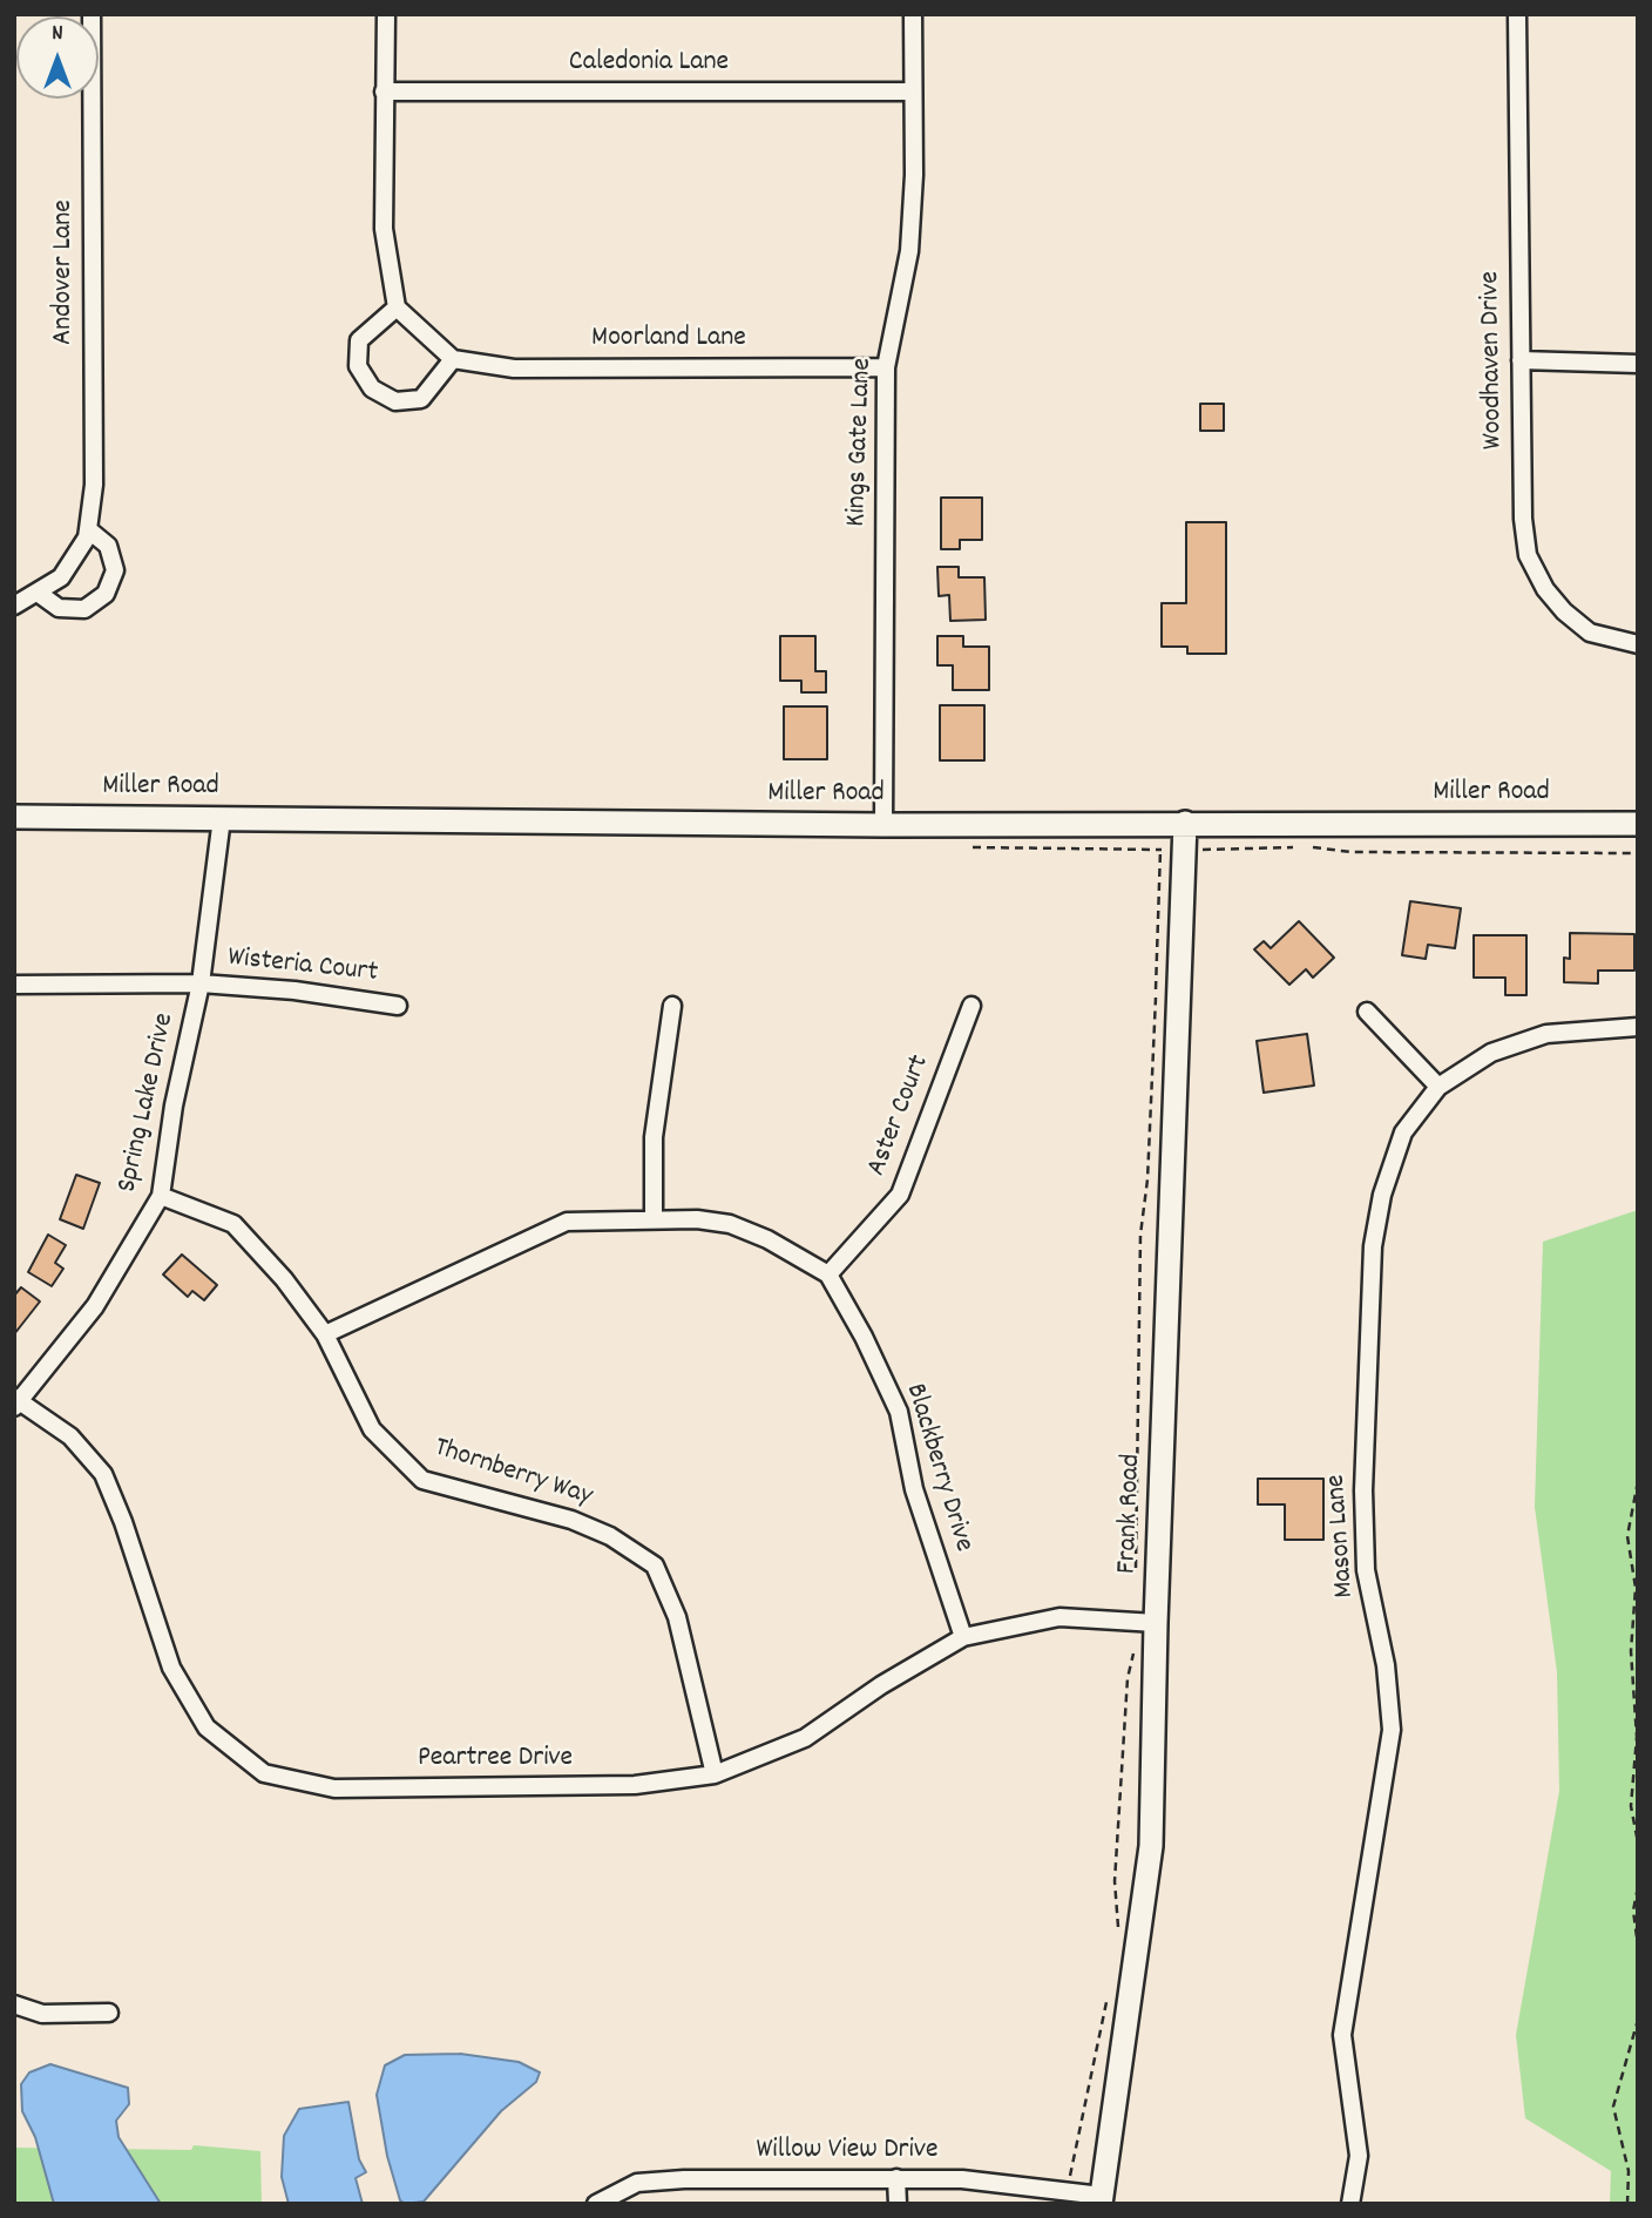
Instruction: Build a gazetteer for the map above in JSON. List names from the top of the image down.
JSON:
{
  "streets": {
    "street": [
      "Caledonia Lane",
      "Andover Lane",
      "Moorland Lane",
      "Woodhaven Drive",
      "Kings Gate Lane",
      "Miller Road",
      "Wisteria Court",
      "Spring Lake Drive",
      "Aster Court",
      "Blackberry Drive",
      "Thornberry Way",
      "Frank Road",
      "Mason Lane",
      "Peartree Drive",
      "Willow View Drive"
    ]
  },
  "crossings": [
    ["Caledonia Lane", "Kings Gate Lane"],
    ["Moorland Lane", "Kings Gate Lane"],
    ["Kings Gate Lane", "Miller Road"],
    ["Miller Road", "Spring Lake Drive"],
    ["Miller Road", "Frank Road"],
    ["Wisteria Court", "Spring Lake Drive"],
    ["Spring Lake Drive", "Thornberry Way"],
    ["Spring Lake Drive", "Peartree Drive"],
    ["Aster Court", "Blackberry Drive"],
    ["Blackberry Drive", "Peartree Drive"],
    ["Thornberry Way", "Peartree Drive"],
    ["Frank Road", "Peartree Drive"],
    ["Frank Road", "Willow View Drive"]
  ],
  "north": "top"
}
